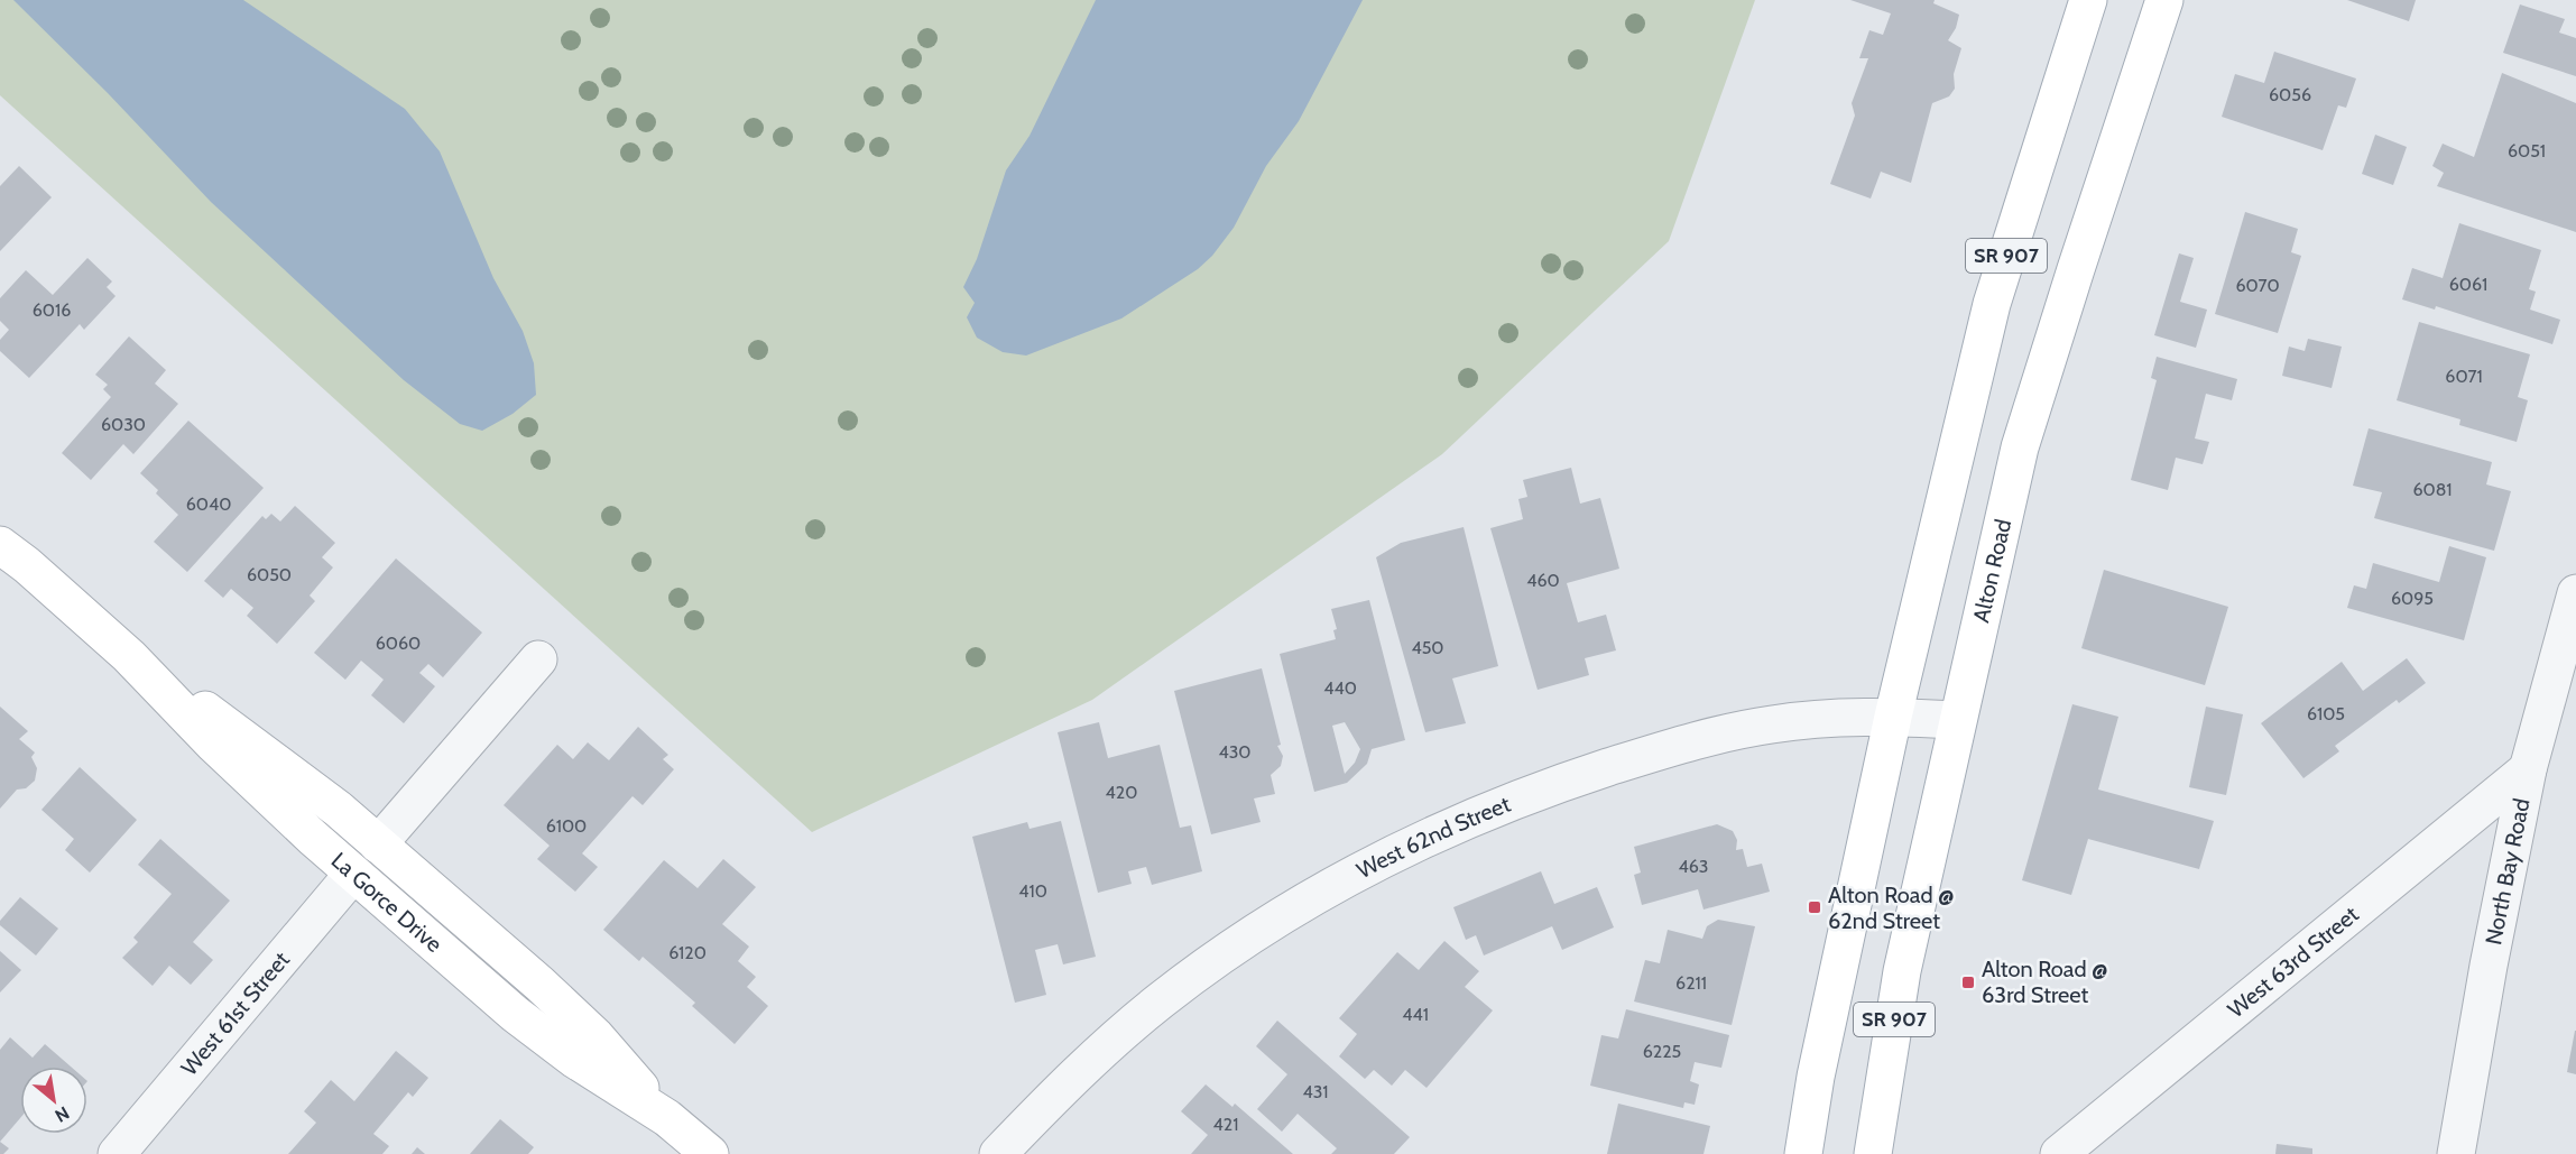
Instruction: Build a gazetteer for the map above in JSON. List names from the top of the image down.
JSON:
{
  "streets": {
    "main road": ["SR 907", "Alton Road", "La Gorce Drive"],
    "street": [
      "West 62nd Street",
      "North Bay Road",
      "West 63rd Street",
      "West 61st Street"
    ]
  },
  "crossings": [
    ["SR 907", "West 62nd Street"],
    ["Alton Road", "West 62nd Street"],
    ["North Bay Road", "West 63rd Street"],
    ["La Gorce Drive", "West 61st Street"]
  ],
  "places": {
    "transit": ["Alton Road @ 62nd Street", "Alton Road @ 63rd Street"]
  },
  "house_numbers": [
    "6056",
    "6051",
    "6061",
    "6070",
    "6016",
    "6071",
    "6030",
    "6081",
    "6040",
    "6050",
    "460",
    "6095",
    "6060",
    "450",
    "440",
    "6105",
    "430",
    "420",
    "6100",
    "463",
    "410",
    "6120",
    "6211",
    "441",
    "6225",
    "431",
    "421"
  ],
  "north": "bottom right"
}
